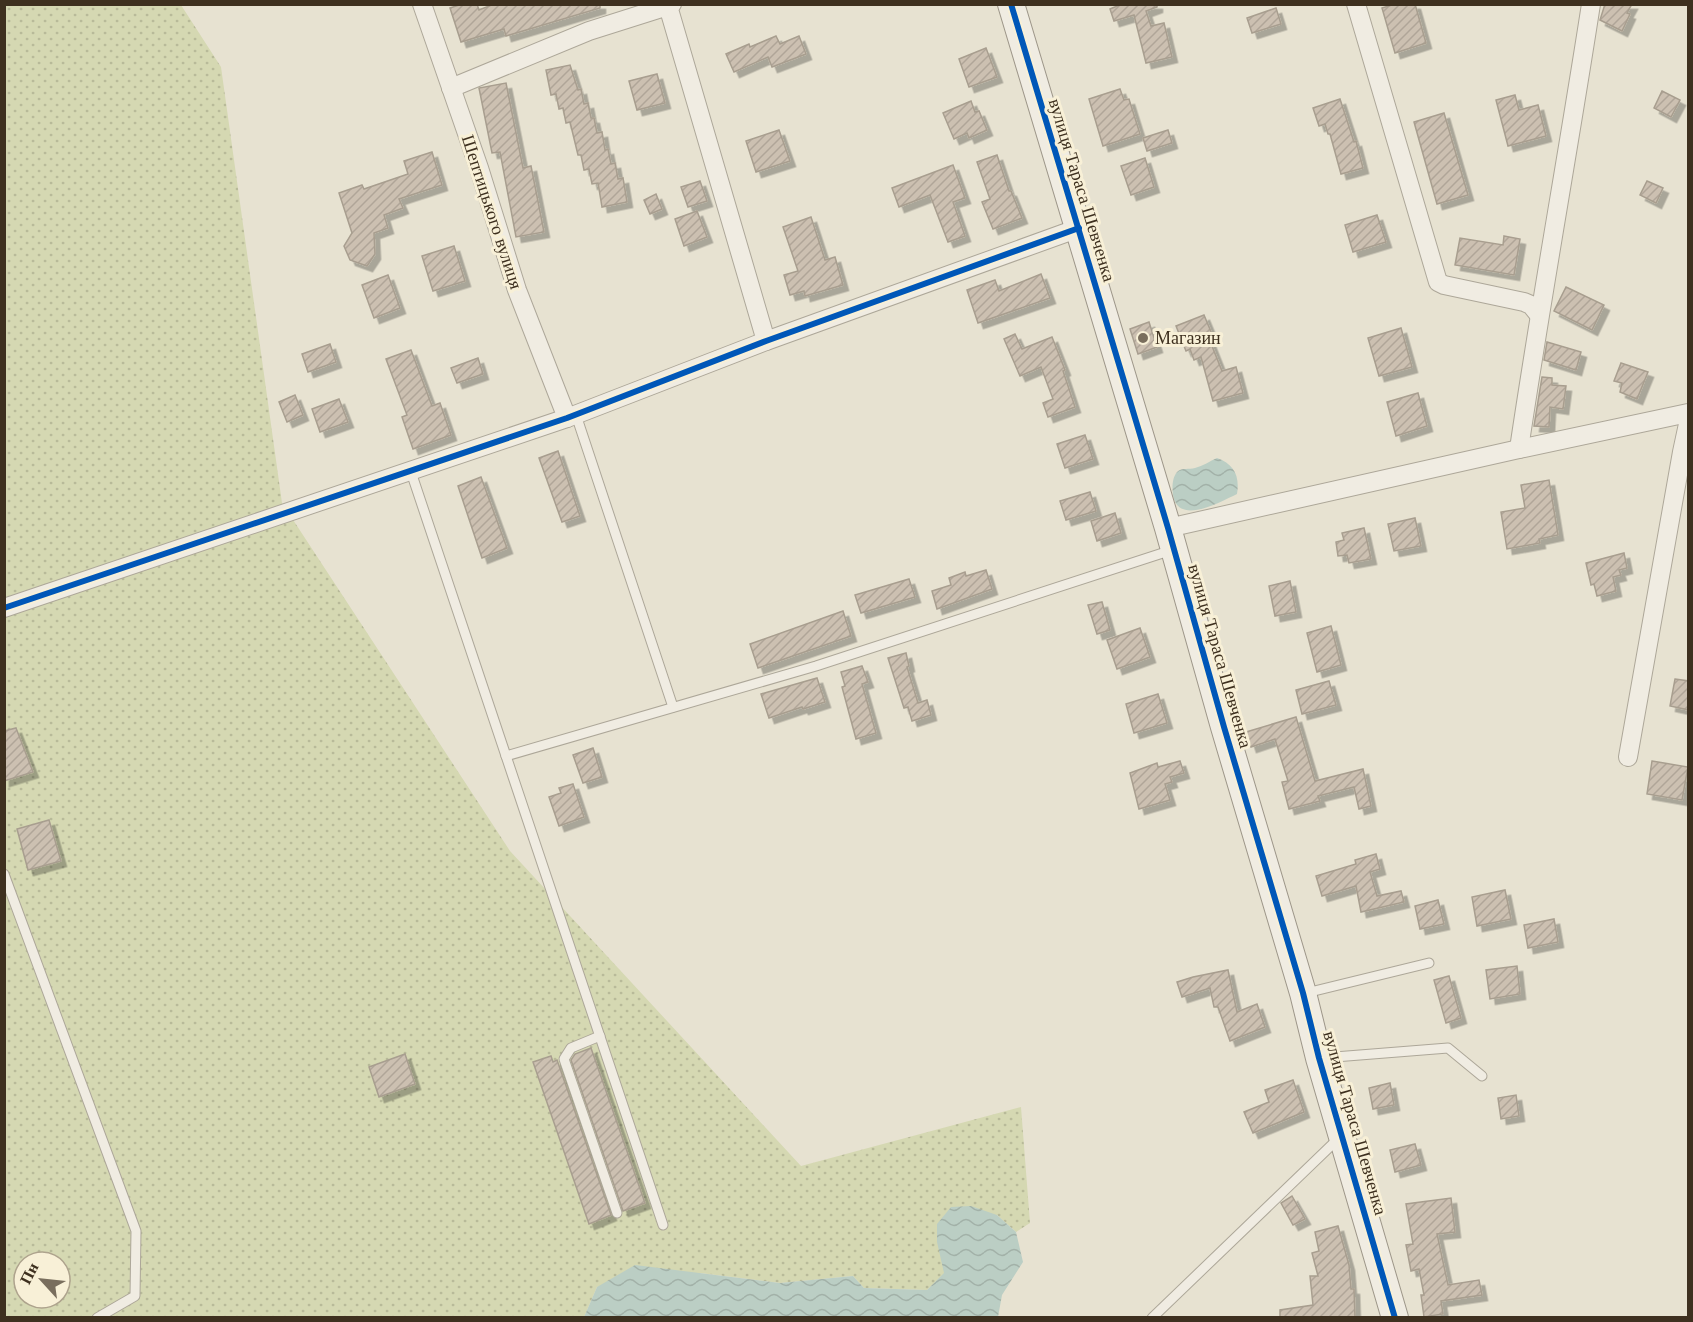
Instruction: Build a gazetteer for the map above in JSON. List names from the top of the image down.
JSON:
{
  "streets": {
    "street": ["вулиця Тараса Шевченка", "Шептицького вулиця"]
  },
  "places": ["Магазин"],
  "north": "top left"
}
